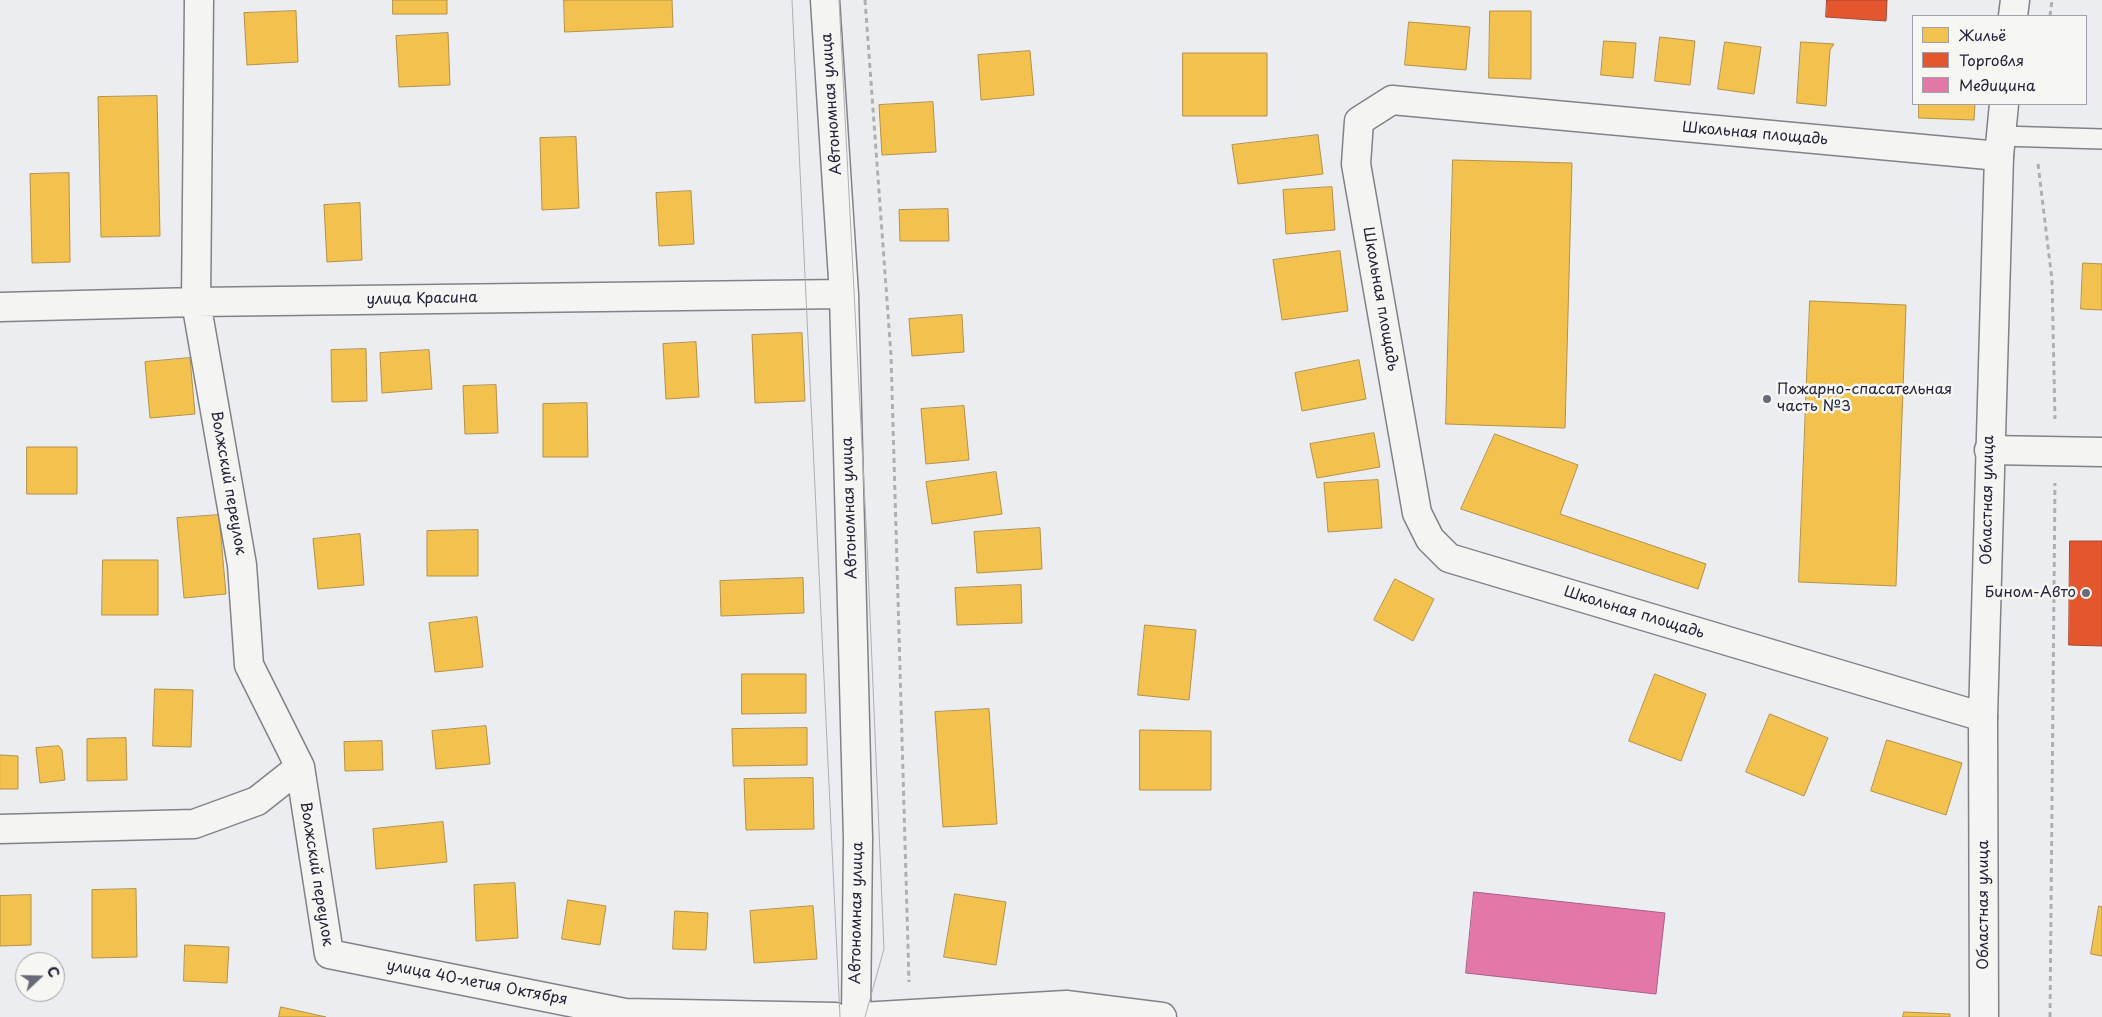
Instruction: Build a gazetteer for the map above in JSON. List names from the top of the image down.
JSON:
{
  "streets": {
    "street": [
      "Автономная улица",
      "Школьная площадь",
      "улица Красина",
      "Волжский переулок",
      "Областная улица",
      "улица 40-летия Октября"
    ]
  },
  "crossings": [
    ["Автономная улица", "улица Красина"],
    ["Школьная площадь", "Областная улица"],
    ["улица Красина", "Волжский переулок"],
    ["Волжский переулок", "улица 40-летия Октября"]
  ],
  "places": ["Пожарно-спасательная часть №3", "Бином-Авто"],
  "legend": ["Жильё", "Торговля", "Медицина"],
  "north": "right"
}
